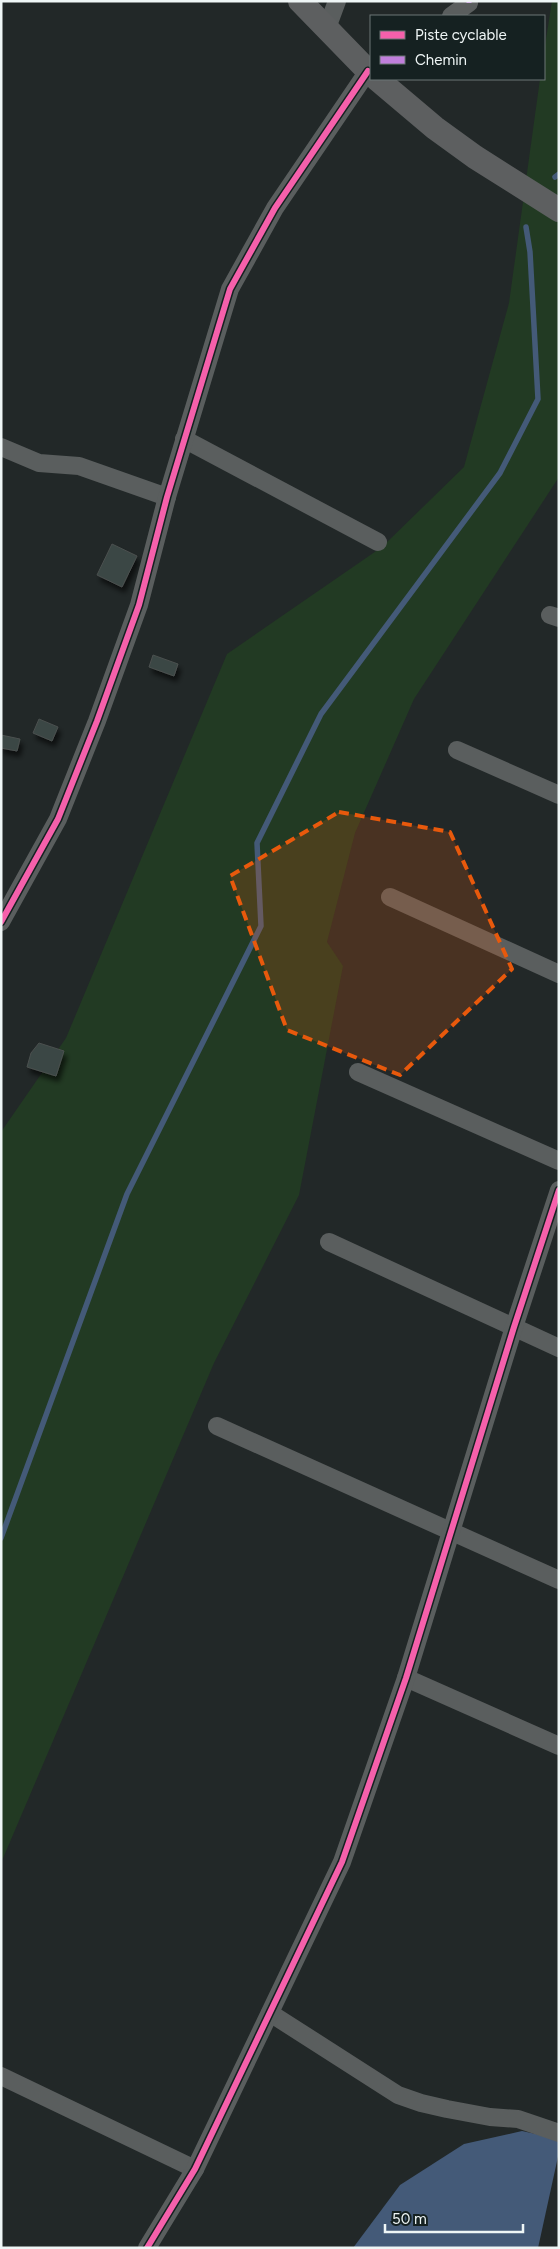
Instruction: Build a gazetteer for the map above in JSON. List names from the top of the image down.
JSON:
{
  "legend": ["Piste cyclable", "Chemin"],
  "scale_bar": "50 m"
}
